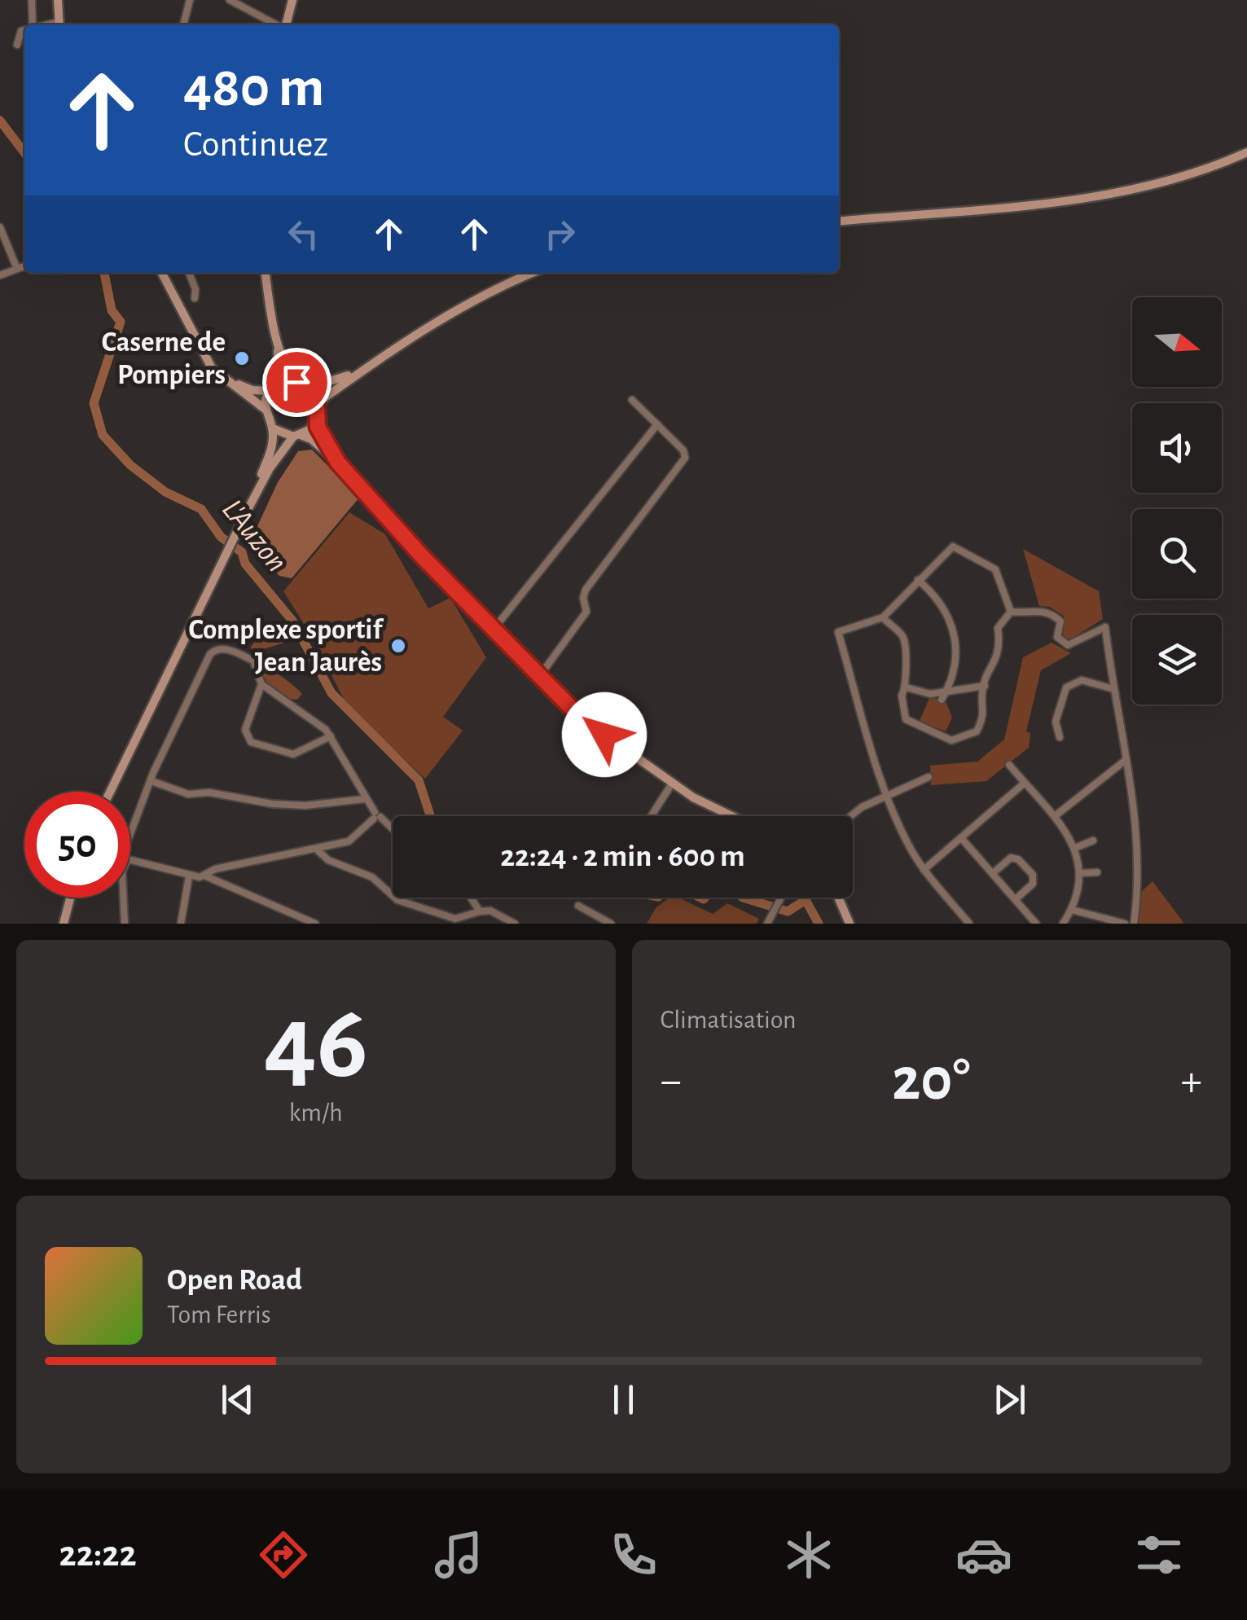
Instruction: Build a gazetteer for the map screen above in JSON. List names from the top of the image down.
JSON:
{
  "water": ["L'Auzon"],
  "places": ["Caserne de Pompiers", "Complexe sportif Jean Jaurès"],
  "north": "right",
  "page": {
    "turn": ["480 m", "Continuez"],
    "limit": "50",
    "trip": "22:24 · 2 min · 600 m",
    "tile": [
      ["46", "km/h"],
      "Climatisation"
    ],
    "heat": ["−", "20°", "+"],
    "song": ["Open Road", "Tom Ferris"],
    "tabs": "22:22"
  }
}
